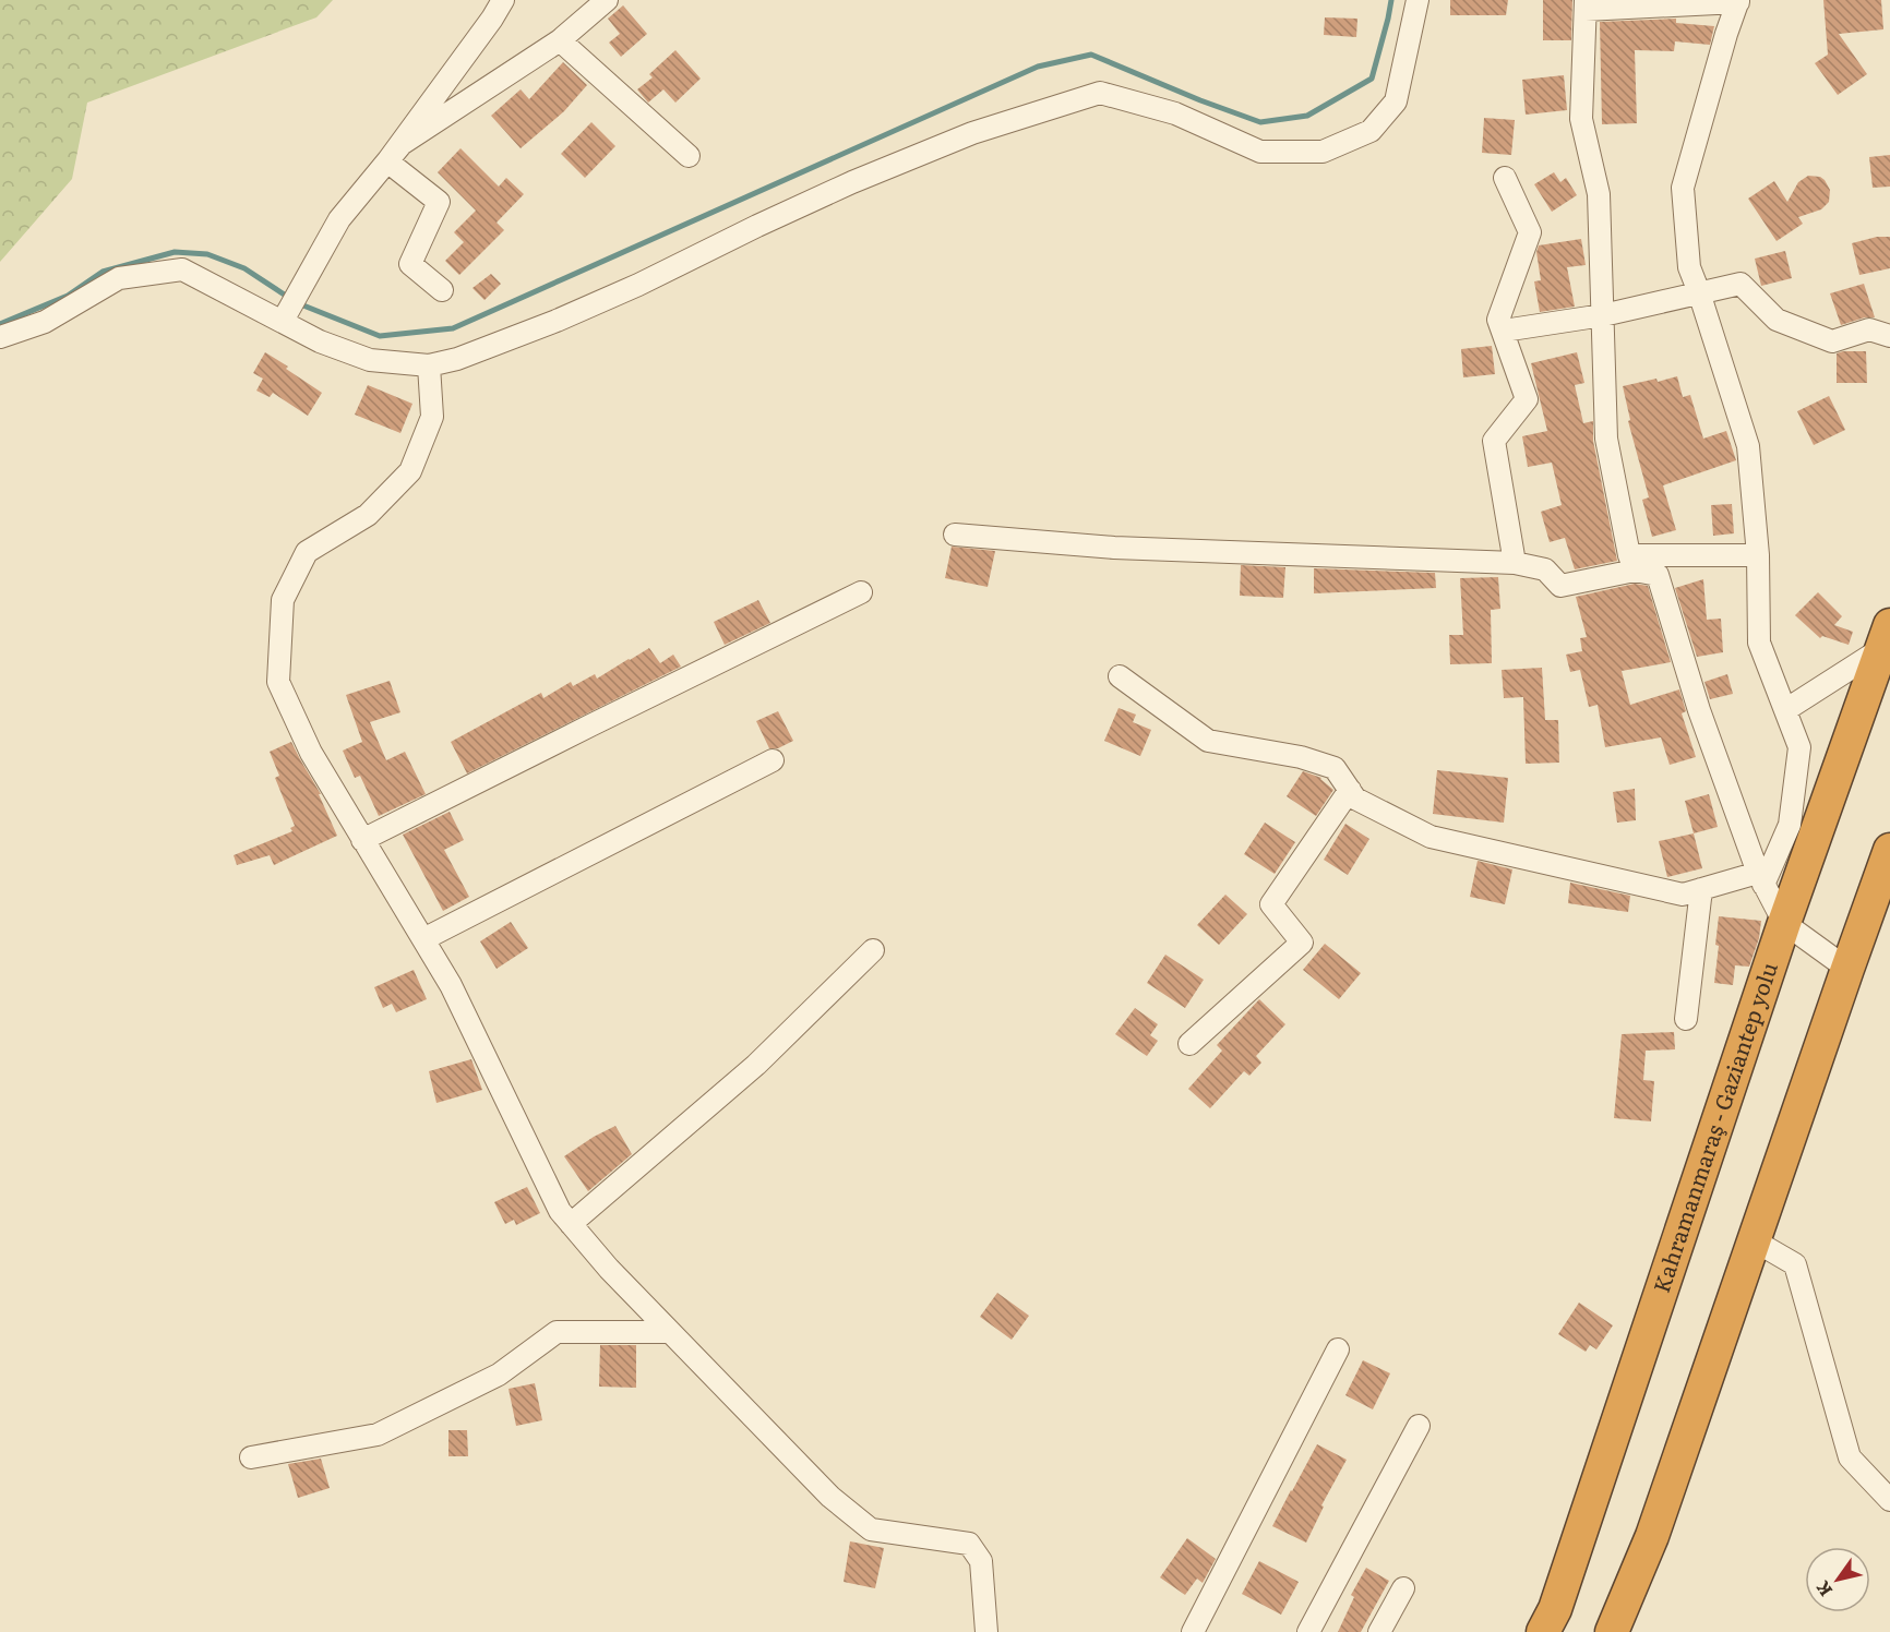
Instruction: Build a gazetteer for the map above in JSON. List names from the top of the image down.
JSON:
{
  "streets": {
    "highway": ["Kahramanmaraş - Gaziantep yolu"]
  },
  "north": "bottom left"
}
